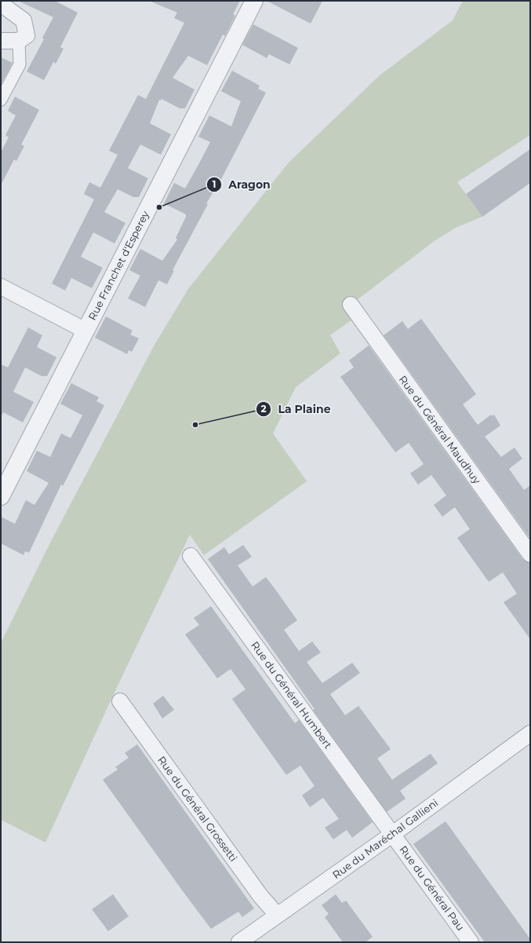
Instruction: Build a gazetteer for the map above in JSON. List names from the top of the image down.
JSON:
{
  "streets": {
    "street": [
      "Rue Franchet d'Esperey",
      "Rue du Général Maudhuy",
      "Rue du Général Humbert",
      "Rue du Général Grossetti",
      "Rue du Maréchal Gallieni",
      "Rue du Général Pau"
    ]
  },
  "crossings": [
    ["Rue du Général Humbert", "Rue du Maréchal Gallieni"],
    ["Rue du Général Humbert", "Rue du Général Pau"],
    ["Rue du Général Grossetti", "Rue du Maréchal Gallieni"],
    ["Rue du Maréchal Gallieni", "Rue du Général Pau"]
  ],
  "places": ["Aragon", "La Plaine"]
}
